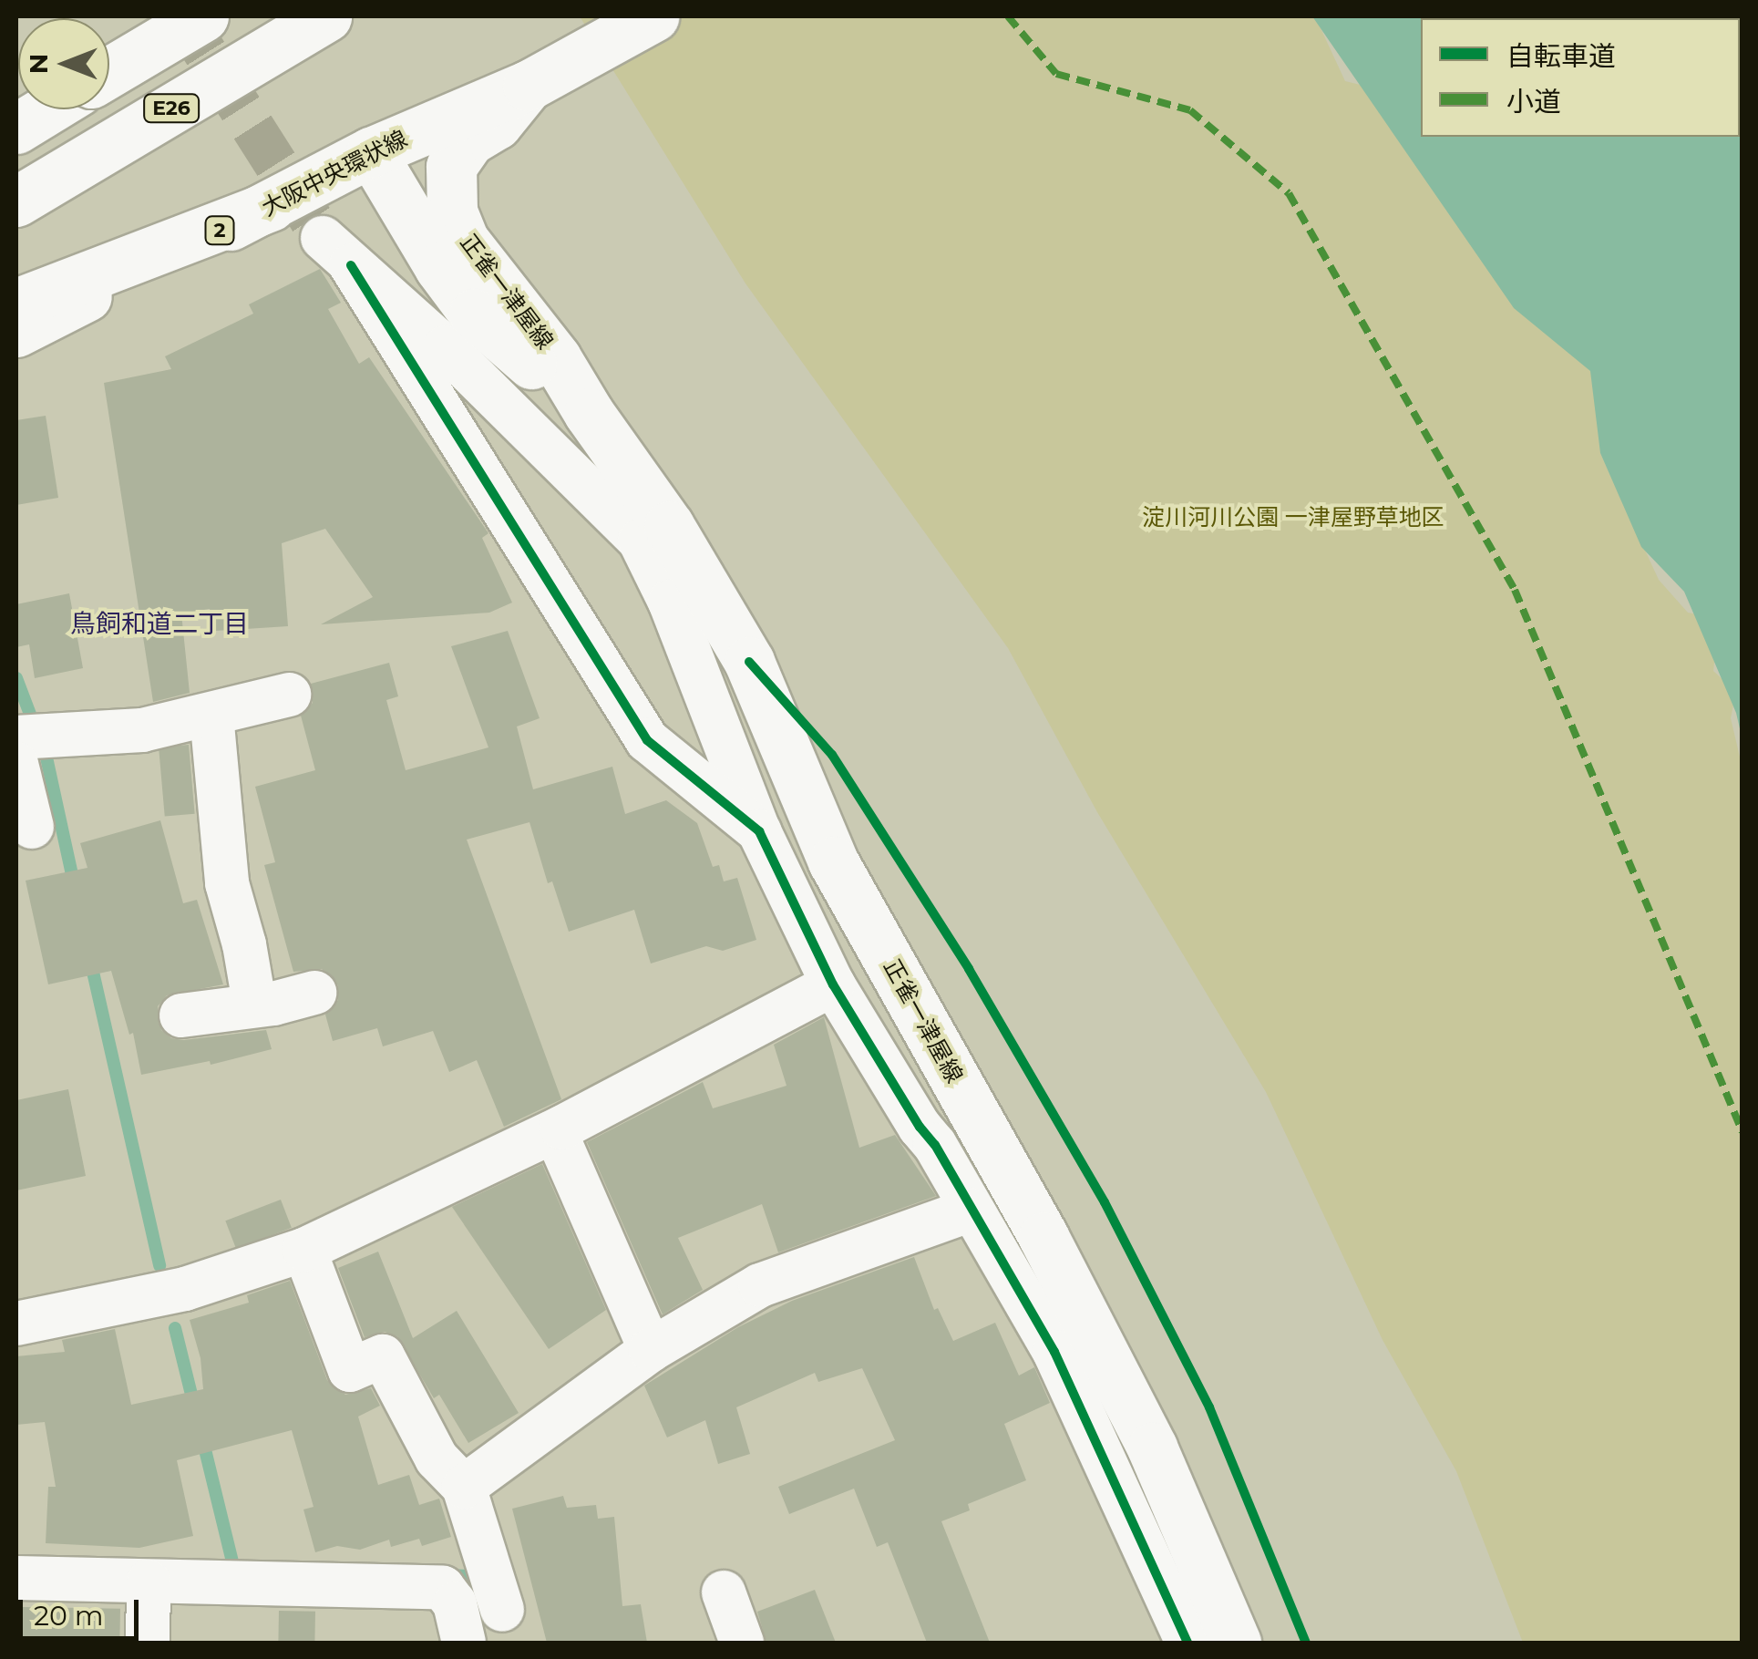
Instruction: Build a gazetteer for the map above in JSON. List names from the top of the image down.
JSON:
{
  "streets": {
    "main road": [
      "E26",
      "大阪中央環状線",
      "2",
      "正雀一津屋線"
    ]
  },
  "crossings": [
    ["大阪中央環状線", "正雀一津屋線"]
  ],
  "districts": ["鳥飼和道二丁目"],
  "parks": ["淀川河川公園 一津屋野草地区"],
  "legend": ["自転車道", "小道"],
  "scale_bar": "20 m",
  "north": "left"
}
